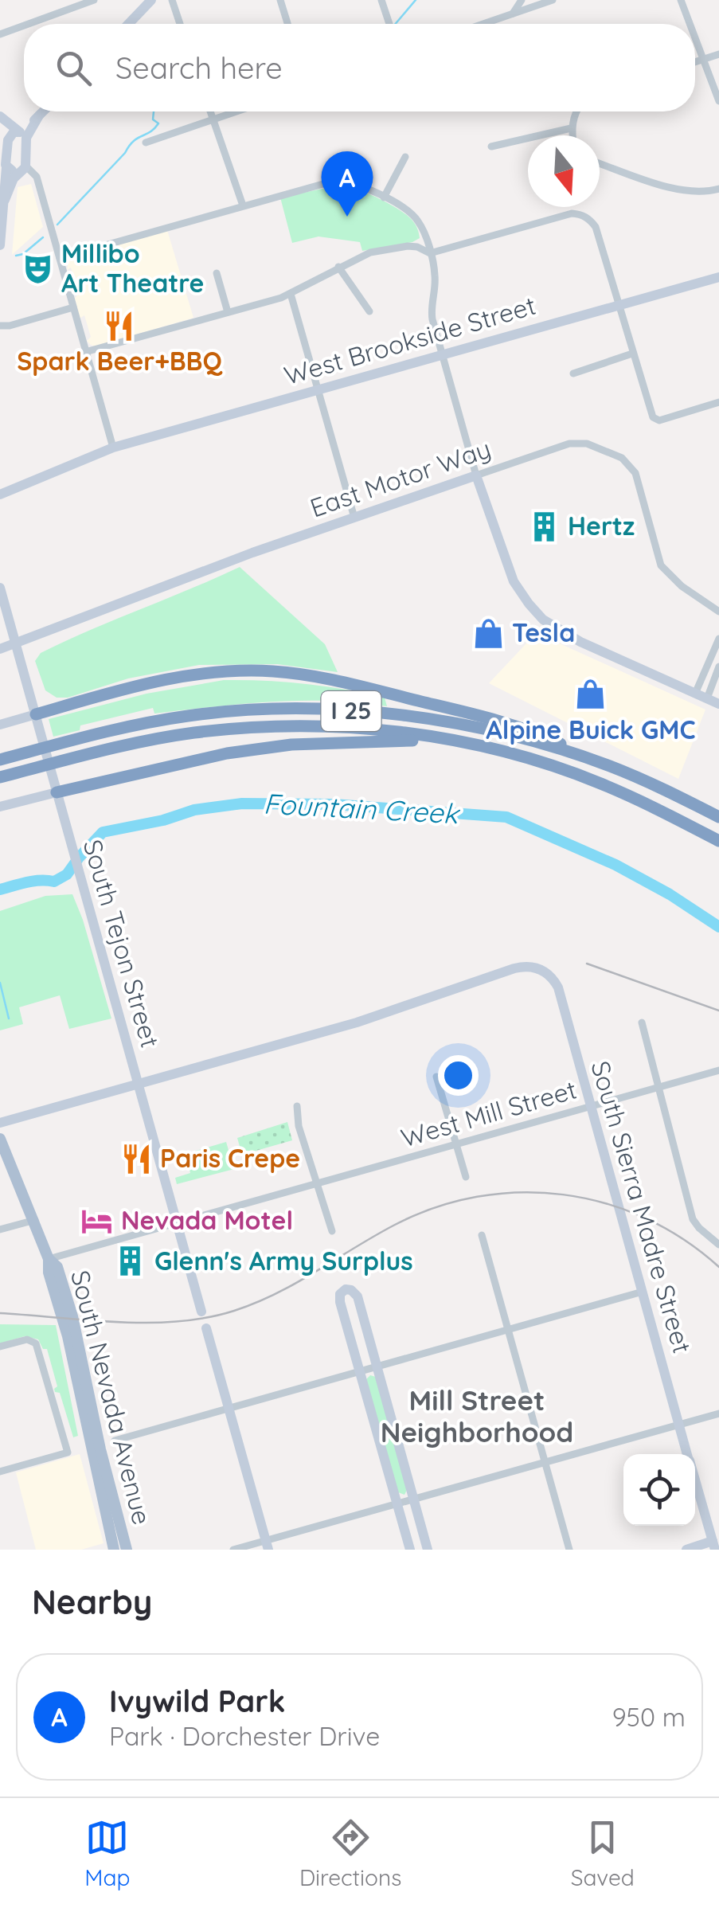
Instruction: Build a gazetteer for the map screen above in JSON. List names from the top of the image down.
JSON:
{
  "streets": {
    "highway": ["I 25"],
    "main road": ["South Nevada Avenue"],
    "street": [
      "West Brookside Street",
      "East Motor Way",
      "South Tejon Street",
      "West Mill Street",
      "South Sierra Madre Street"
    ]
  },
  "crossings": [
    ["East Motor Way", "South Tejon Street"],
    ["South Tejon Street", "West Mill Street"],
    ["South Tejon Street", "South Sierra Madre Street"],
    ["West Mill Street", "South Sierra Madre Street"],
    ["West Mill Street", "South Nevada Avenue"]
  ],
  "districts": ["Mill Street Neighborhood"],
  "water": ["Fountain Creek"],
  "places": {
    "theatre": ["Millibo Art Theatre"],
    "restaurant": ["Spark Beer+BBQ", "Paris Crepe"],
    "building": ["Hertz", "Glenn's Army Surplus"],
    "shop": ["Tesla", "Alpine Buick GMC"],
    "hotel": ["Nevada Motel"]
  },
  "north": "bottom",
  "page": {
    "search": "Search here",
    "pins": "A",
    "heading": "Nearby",
    "list": [
      {
        "mark": "A",
        "name": "Ivywild Park",
        "note": "Park · Dorchester Drive",
        "value": "950 m"
      }
    ],
    "nav": ["Map", "Directions", "Saved"]
  }
}
